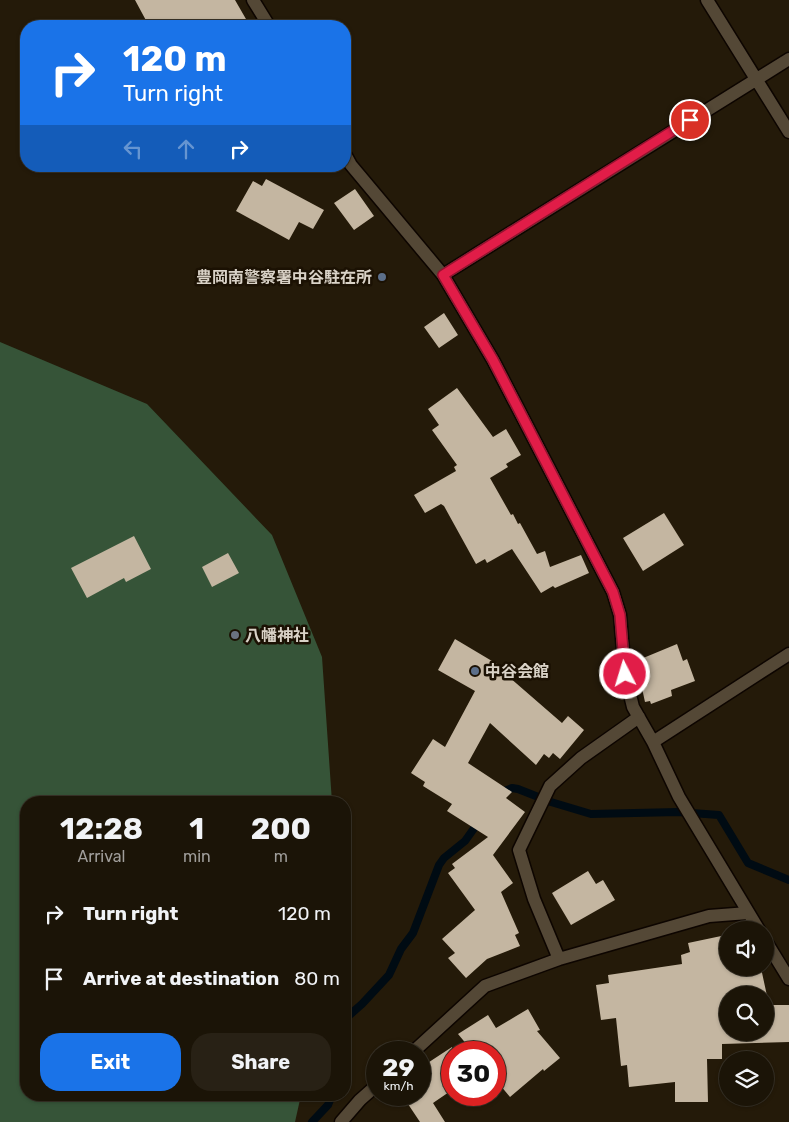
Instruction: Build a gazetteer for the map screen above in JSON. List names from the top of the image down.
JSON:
{
  "places": ["豊岡南警察署中谷駐在所", "八幡神社", "中谷会館"],
  "page": {
    "turn": ["120 m", "Turn right"],
    "eta": [
      "12:28",
      "Arrival",
      "1",
      "min",
      "200",
      "m"
    ],
    "list": [
      {
        "name": "Turn right",
        "value": "120 m"
      },
      {
        "name": "Arrive at destination",
        "value": "80 m"
      }
    ],
    "buttons": ["Exit", "Share"],
    "speed": "29 km/h",
    "limit": "30"
  }
}
